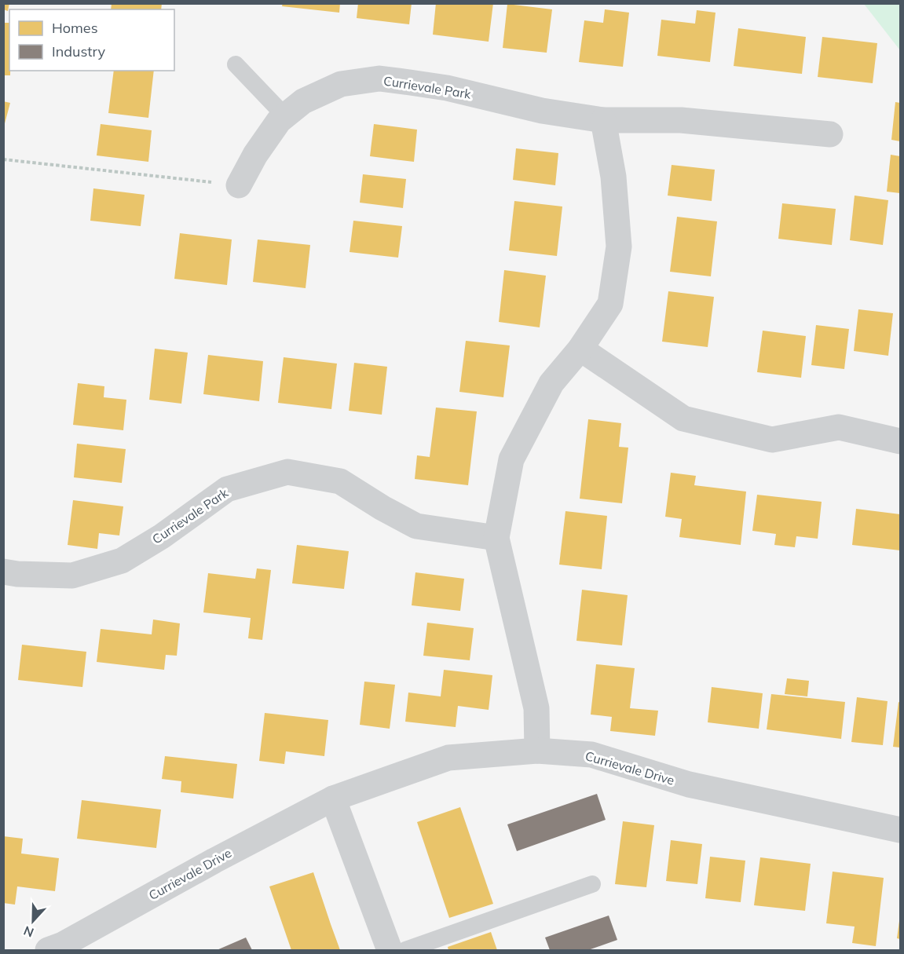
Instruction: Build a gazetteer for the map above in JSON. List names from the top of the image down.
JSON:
{
  "streets": {
    "street": ["Currievale Park", "Currievale Drive"]
  },
  "legend": ["Homes", "Industry"],
  "north": "bottom"
}
